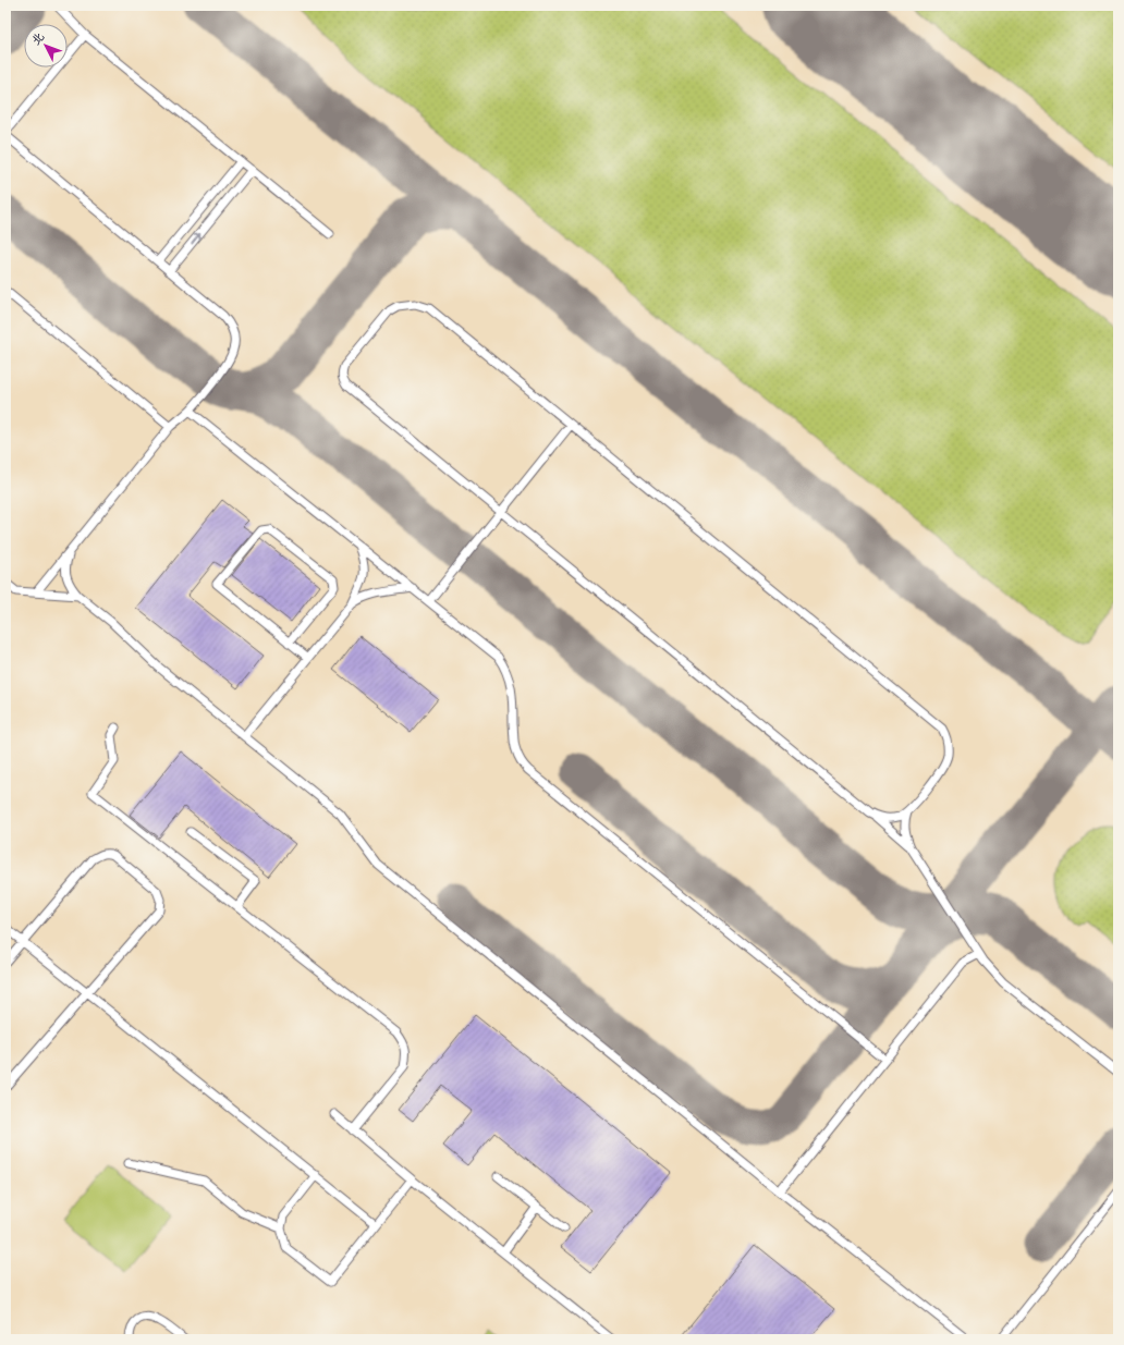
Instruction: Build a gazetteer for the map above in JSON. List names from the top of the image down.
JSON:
{
  "north": "top left"
}
